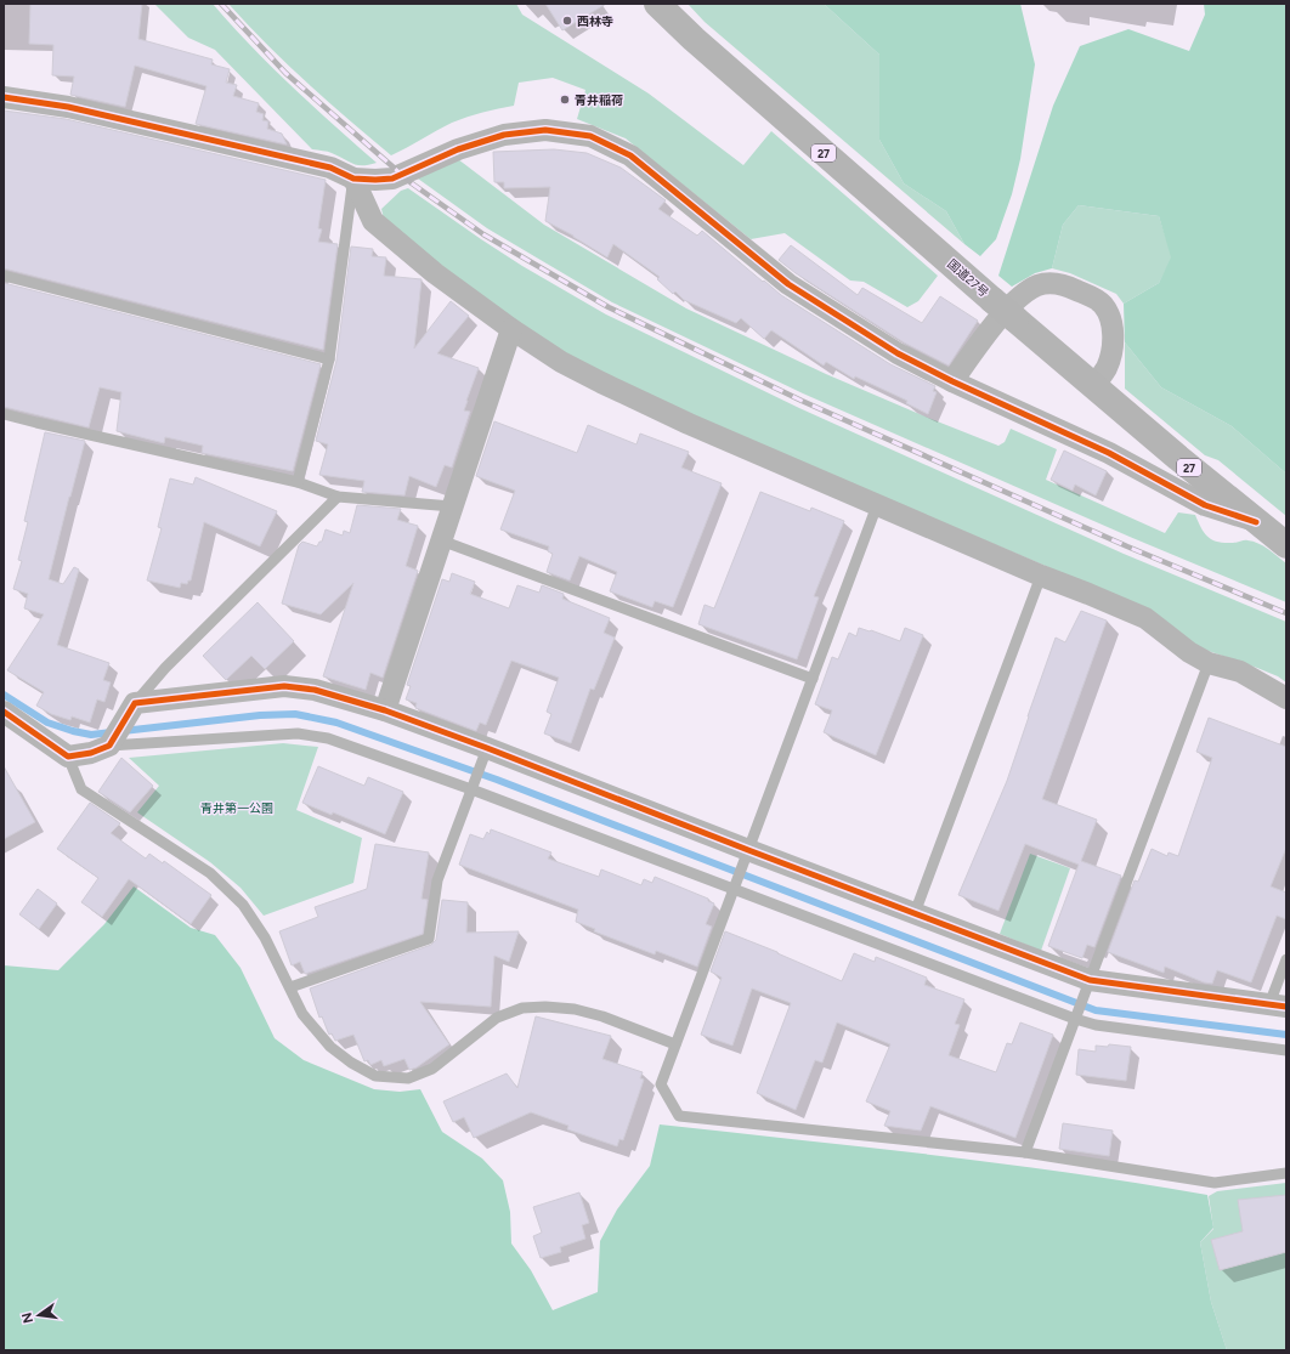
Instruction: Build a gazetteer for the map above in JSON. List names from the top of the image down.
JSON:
{
  "streets": {
    "highway": ["27", "国道27号"]
  },
  "parks": ["青井第一公園"],
  "places": ["西林寺", "青井稲荷"],
  "north": "left"
}
